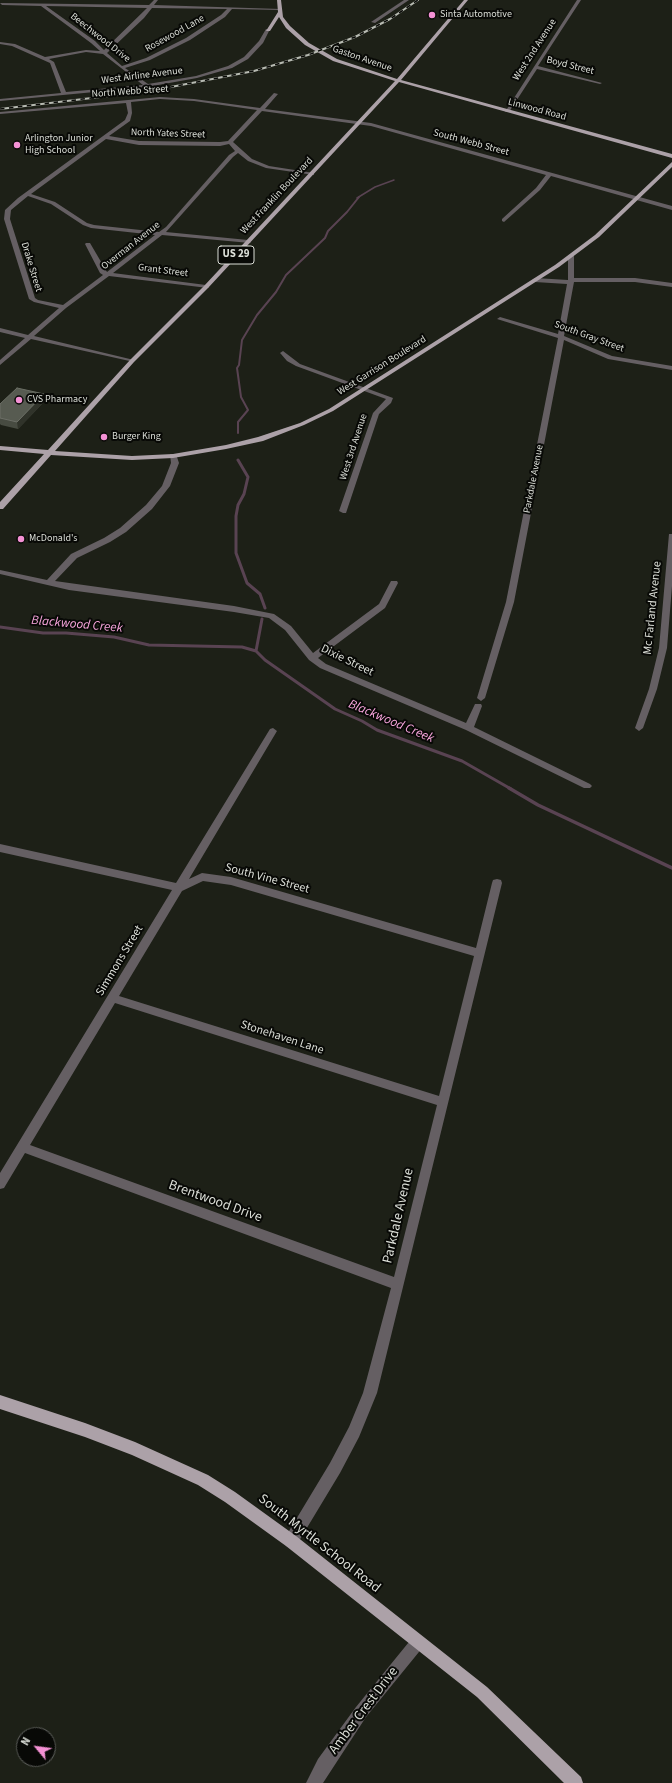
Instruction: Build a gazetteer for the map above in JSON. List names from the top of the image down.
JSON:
{
  "streets": {
    "main road": [
      "Gaston Avenue",
      "Linwood Road",
      "West Franklin Boulevard",
      "US 29",
      "West Garrison Boulevard",
      "South Myrtle School Road"
    ],
    "street": [
      "Rosewood Lane",
      "Beechwood Drive",
      "West 2nd Avenue",
      "Boyd Street",
      "West Airline Avenue",
      "North Webb Street",
      "North Yates Street",
      "South Webb Street",
      "Overman Avenue",
      "Drake Street",
      "Grant Street",
      "South Gray Street",
      "West 3rd Avenue",
      "Parkdale Avenue",
      "Mc Farland Avenue",
      "Dixie Street",
      "South Vine Street",
      "Simmons Street",
      "Stonehaven Lane",
      "Brentwood Drive",
      "Amber Crest Drive"
    ]
  },
  "crossings": [
    ["Rosewood Lane", "Beechwood Drive"],
    ["Beechwood Drive", "West Airline Avenue"],
    ["West 2nd Avenue", "Boyd Street"],
    ["West 2nd Avenue", "Linwood Road"],
    ["Gaston Avenue", "Linwood Road"],
    ["Gaston Avenue", "West Franklin Boulevard"],
    ["North Webb Street", "South Webb Street"],
    ["Linwood Road", "West Franklin Boulevard"],
    ["South Webb Street", "West Franklin Boulevard"],
    ["South Webb Street", "West Garrison Boulevard"],
    ["West Franklin Boulevard", "Grant Street"],
    ["West Franklin Boulevard", "West Garrison Boulevard"],
    ["Overman Avenue", "Drake Street"],
    ["Overman Avenue", "Grant Street"],
    ["South Gray Street", "Parkdale Avenue"],
    ["West Garrison Boulevard", "West 3rd Avenue"],
    ["West Garrison Boulevard", "Parkdale Avenue"],
    ["Parkdale Avenue", "Dixie Street"],
    ["Parkdale Avenue", "South Vine Street"],
    ["Parkdale Avenue", "Stonehaven Lane"],
    ["Parkdale Avenue", "Brentwood Drive"],
    ["Parkdale Avenue", "South Myrtle School Road"],
    ["South Vine Street", "Simmons Street"],
    ["Simmons Street", "Stonehaven Lane"],
    ["Simmons Street", "Brentwood Drive"],
    ["South Myrtle School Road", "Amber Crest Drive"]
  ],
  "water": ["Blackwood Creek"],
  "places": [
    "Sinta Automotive",
    "Arlington Junior High School",
    "CVS Pharmacy",
    "Burger King",
    "McDonald's"
  ],
  "north": "top left"
}
